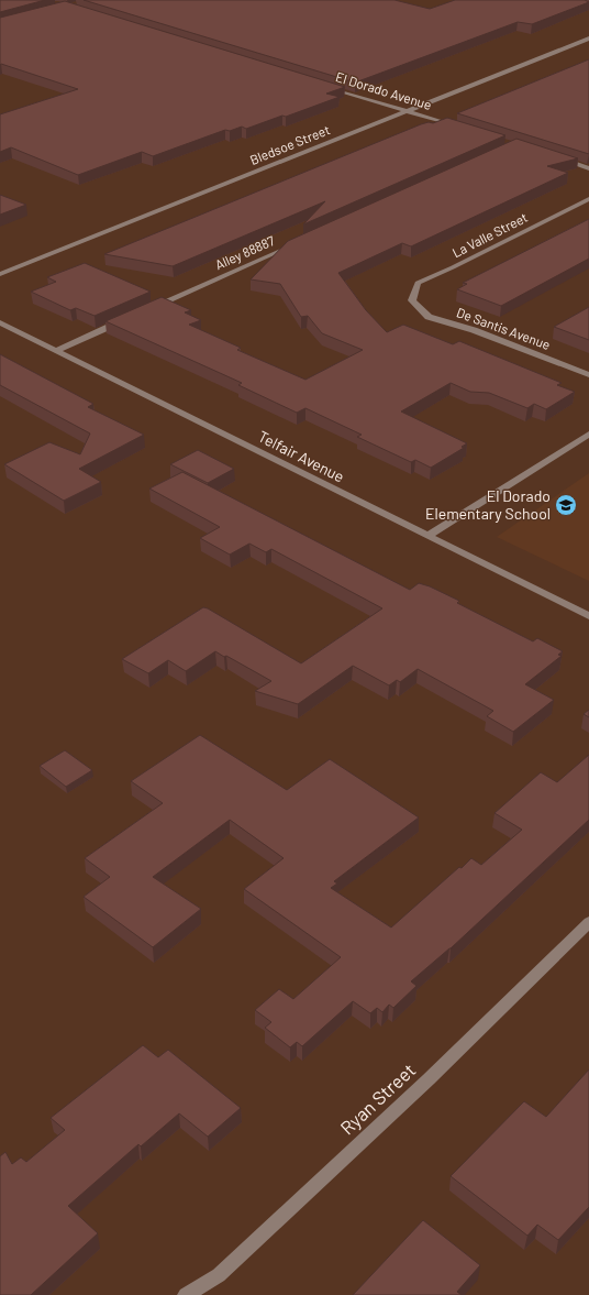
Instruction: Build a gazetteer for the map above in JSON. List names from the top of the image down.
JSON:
{
  "streets": {
    "street": [
      "El Dorado Avenue",
      "Bledsoe Street",
      "La Valle Street",
      "Alley 88887",
      "De Santis Avenue",
      "Telfair Avenue",
      "Ryan Street"
    ]
  },
  "crossings": [
    ["El Dorado Avenue", "Bledsoe Street"],
    ["La Valle Street", "De Santis Avenue"]
  ],
  "places": {
    "school or university": ["El Dorado Elementary School"]
  }
}
